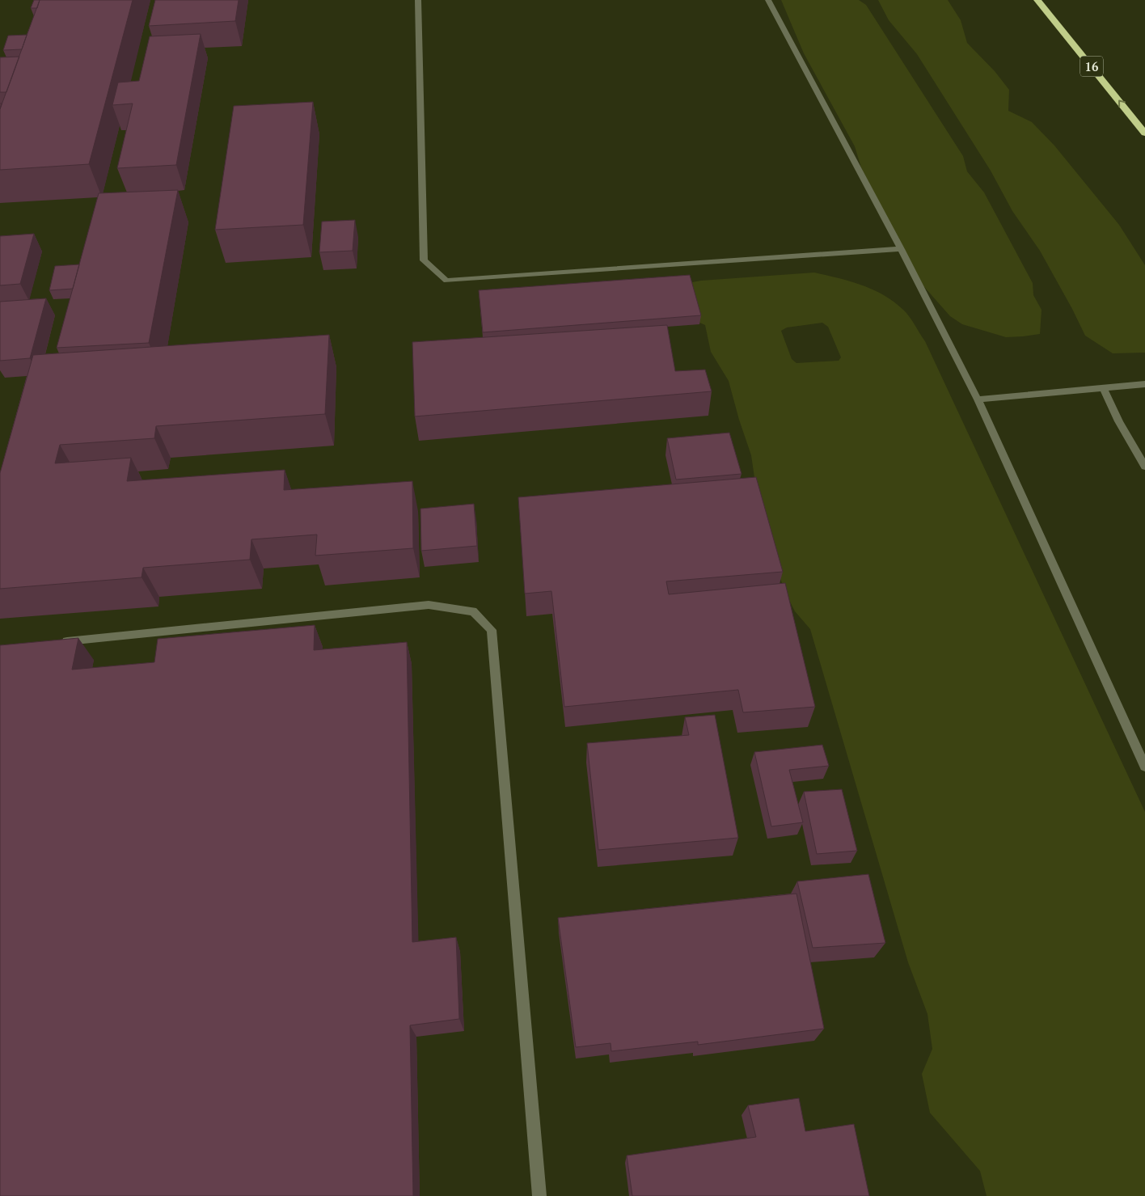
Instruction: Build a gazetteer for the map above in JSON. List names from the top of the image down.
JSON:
{
  "streets": {
    "highway": ["16"]
  }
}
